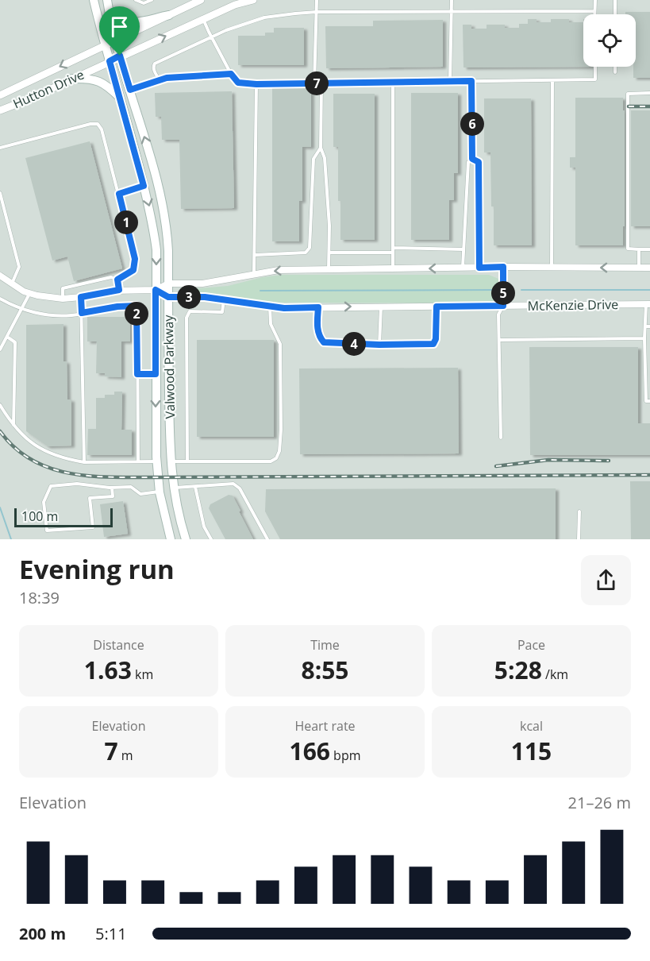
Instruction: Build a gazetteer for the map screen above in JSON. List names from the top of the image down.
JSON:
{
  "streets": {
    "main road": ["Valwood Parkway"],
    "street": ["Hutton Drive", "McKenzie Drive"]
  },
  "crossings": [
    ["Hutton Drive", "Valwood Parkway"],
    ["McKenzie Drive", "Valwood Parkway"]
  ],
  "scale_bar": "100 m",
  "page": {
    "pins": [
      "7",
      "6",
      "1",
      "5",
      "3",
      "2",
      "4"
    ],
    "scale": "100 m",
    "heading": ["Evening run", "18:39"],
    "stats": [
      ["Distance", "1.63 km"],
      ["Time", "8:55"],
      ["Pace", "5:28 /km"],
      ["Elevation", "7 m"],
      ["Heart rate", "166 bpm"],
      ["kcal", "115"]
    ],
    "chart": ["Elevation", "21–26 m"],
    "list": [
      {
        "name": "200 m",
        "note": "5:11"
      }
    ]
  }
}
